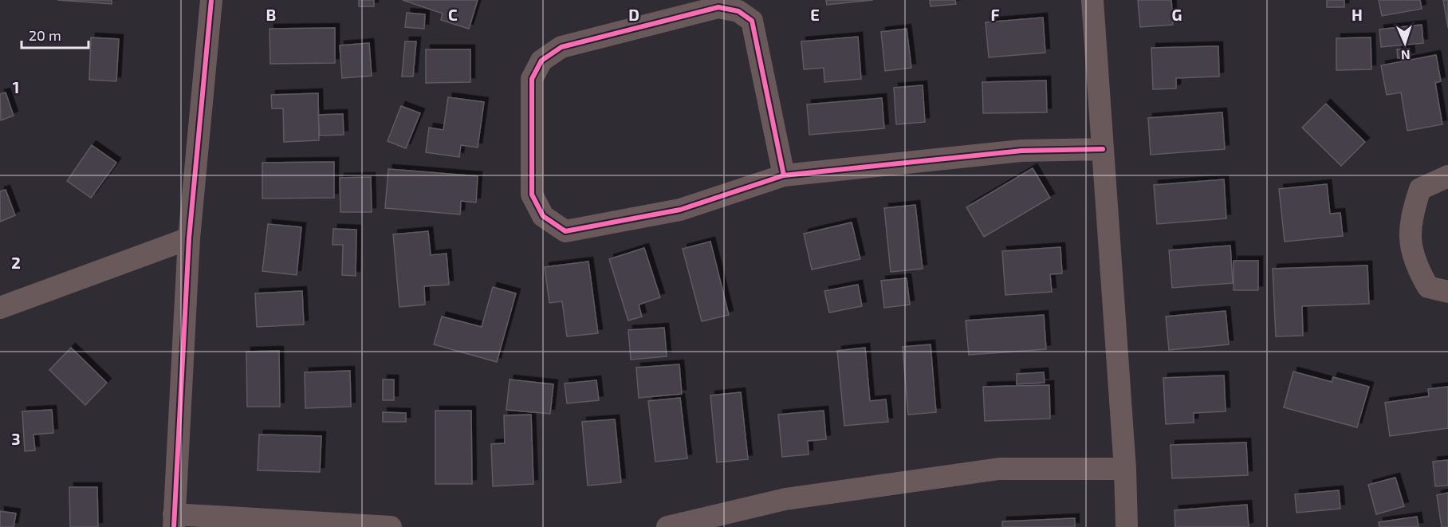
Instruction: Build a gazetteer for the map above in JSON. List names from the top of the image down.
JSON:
{
  "scale_bar": "20 m",
  "north": "bottom",
  "grid": {
    "columns": [
      "B",
      "C",
      "D",
      "E",
      "F",
      "G",
      "H"
    ],
    "rows": ["1", "2", "3"]
  }
}
